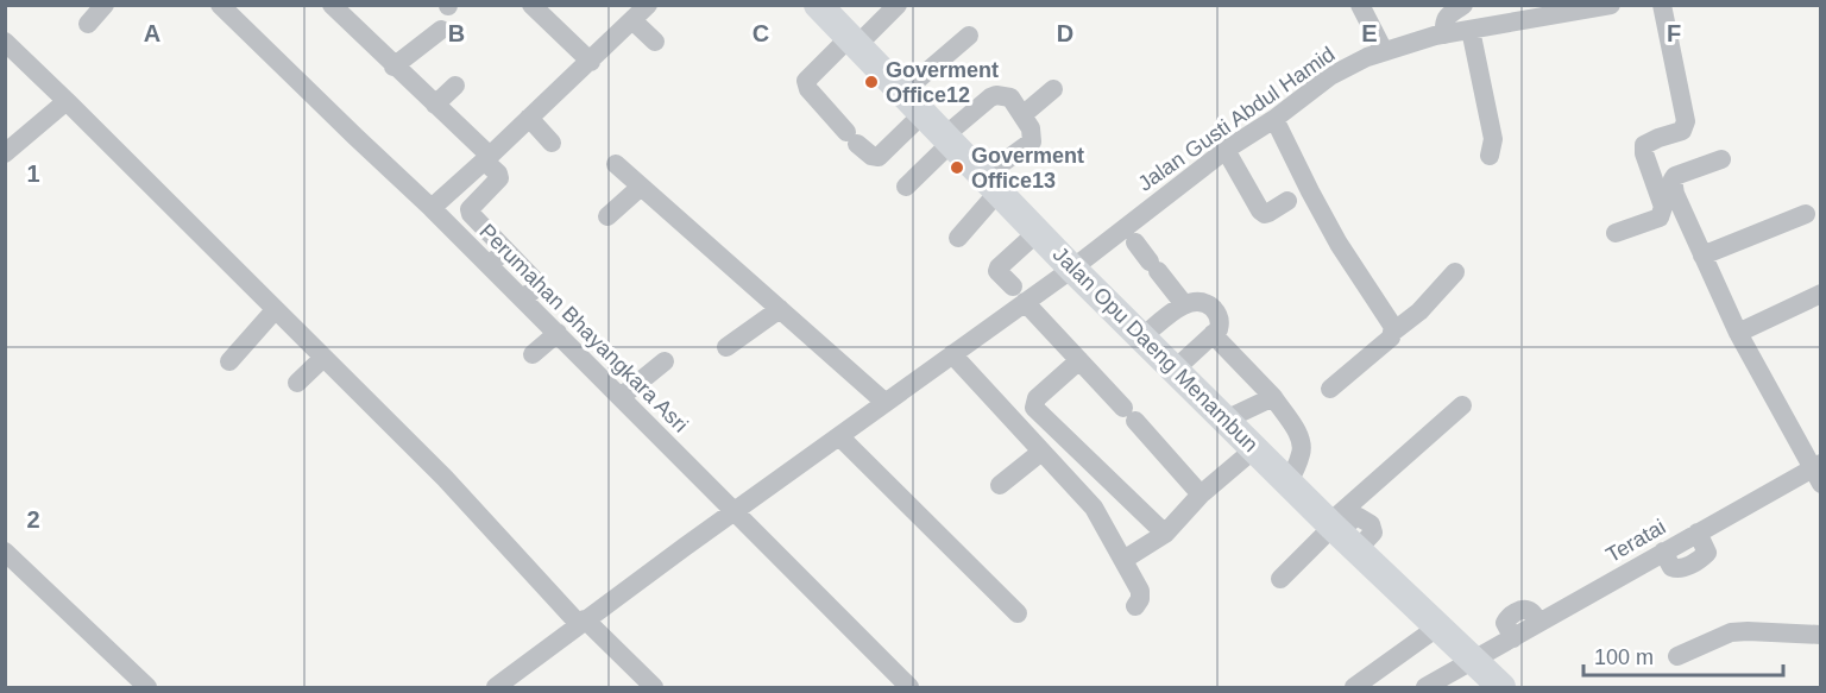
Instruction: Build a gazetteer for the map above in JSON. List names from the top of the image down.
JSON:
{
  "streets": {
    "highway": ["Jalan Opu Daeng Menambun"],
    "street": ["Jalan Gusti Abdul Hamid", "Perumahan Bhayangkara Asri", "Teratai"]
  },
  "crossings": [
    ["Jalan Gusti Abdul Hamid", "Perumahan Bhayangkara Asri"],
    ["Jalan Gusti Abdul Hamid", "Jalan Opu Daeng Menambun"],
    ["Jalan Opu Daeng Menambun", "Teratai"]
  ],
  "places": ["Goverment Office12", "Goverment Office13"],
  "scale_bar": "100 m",
  "grid": {
    "columns": [
      "A",
      "B",
      "C",
      "D",
      "E",
      "F"
    ],
    "rows": ["1", "2"]
  }
}
